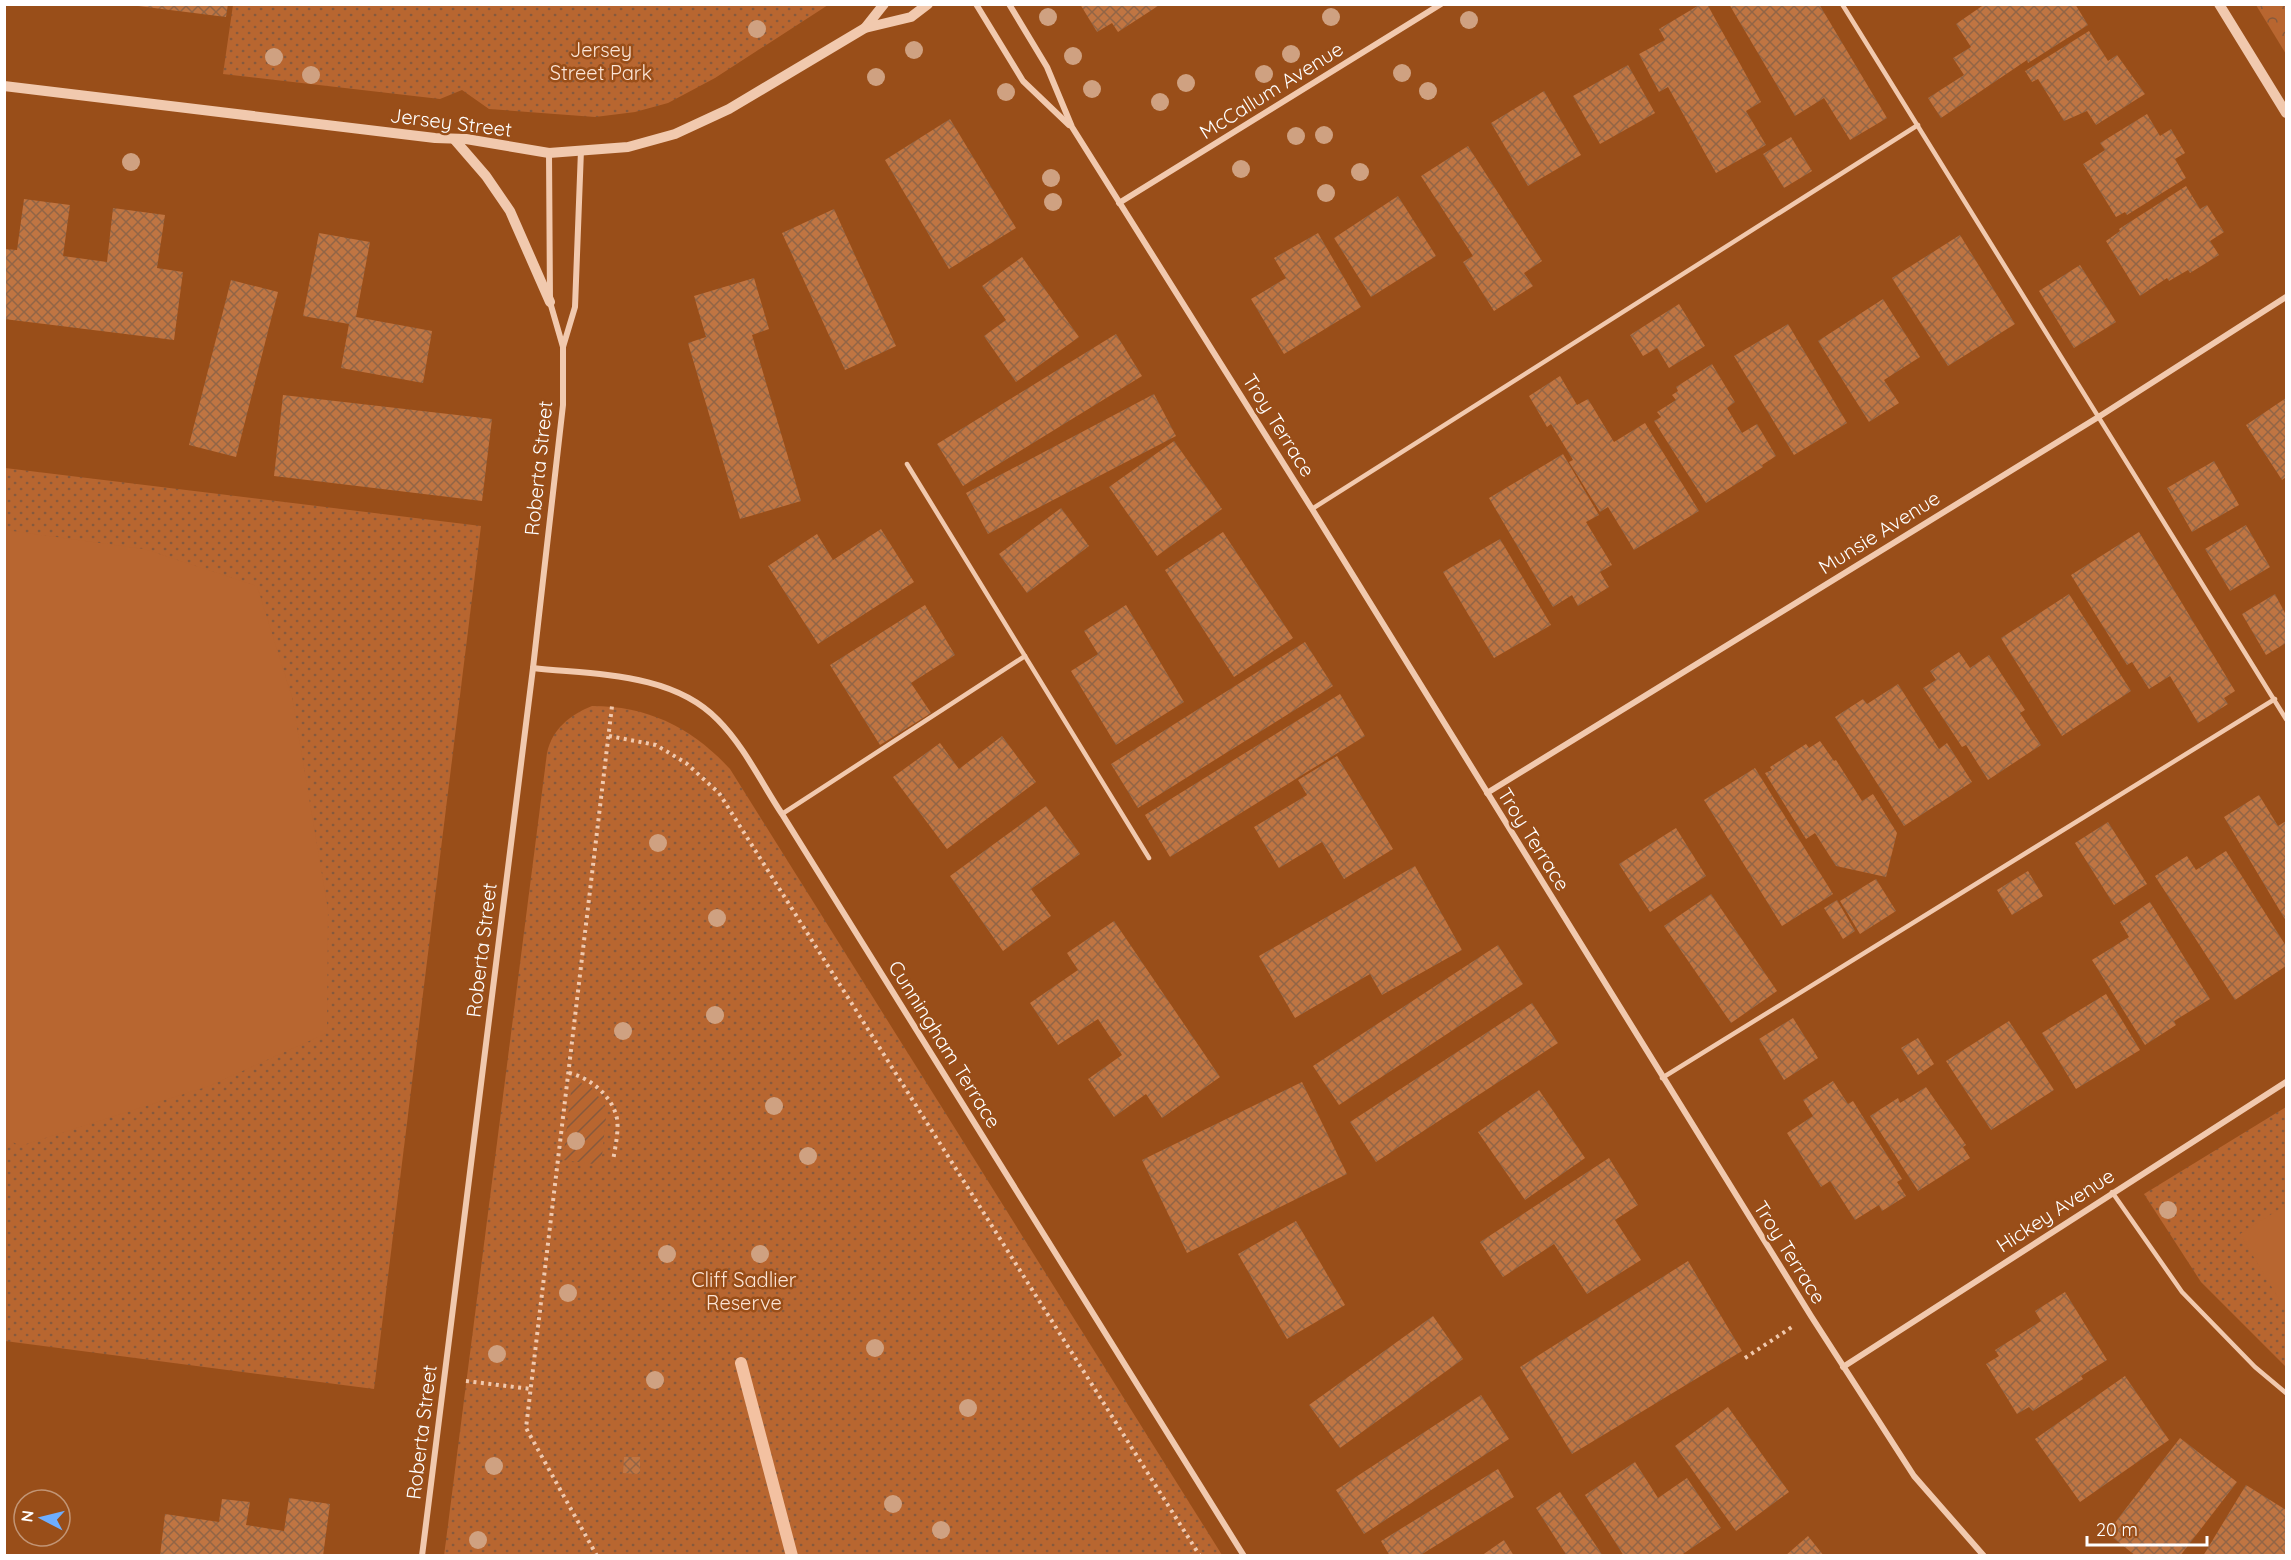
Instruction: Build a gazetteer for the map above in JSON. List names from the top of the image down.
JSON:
{
  "streets": {
    "street": [
      "McCallum Avenue",
      "Jersey Street",
      "Troy Terrace",
      "Roberta Street",
      "Munsie Avenue",
      "Cunningham Terrace",
      "Hickey Avenue"
    ]
  },
  "crossings": [
    ["McCallum Avenue", "Troy Terrace"],
    ["Jersey Street", "Roberta Street"],
    ["Troy Terrace", "Munsie Avenue"],
    ["Troy Terrace", "Hickey Avenue"],
    ["Roberta Street", "Cunningham Terrace"]
  ],
  "parks": ["Jersey Street Park", "Cliff Sadlier Reserve"],
  "scale_bar": "20 m",
  "north": "left"
}
